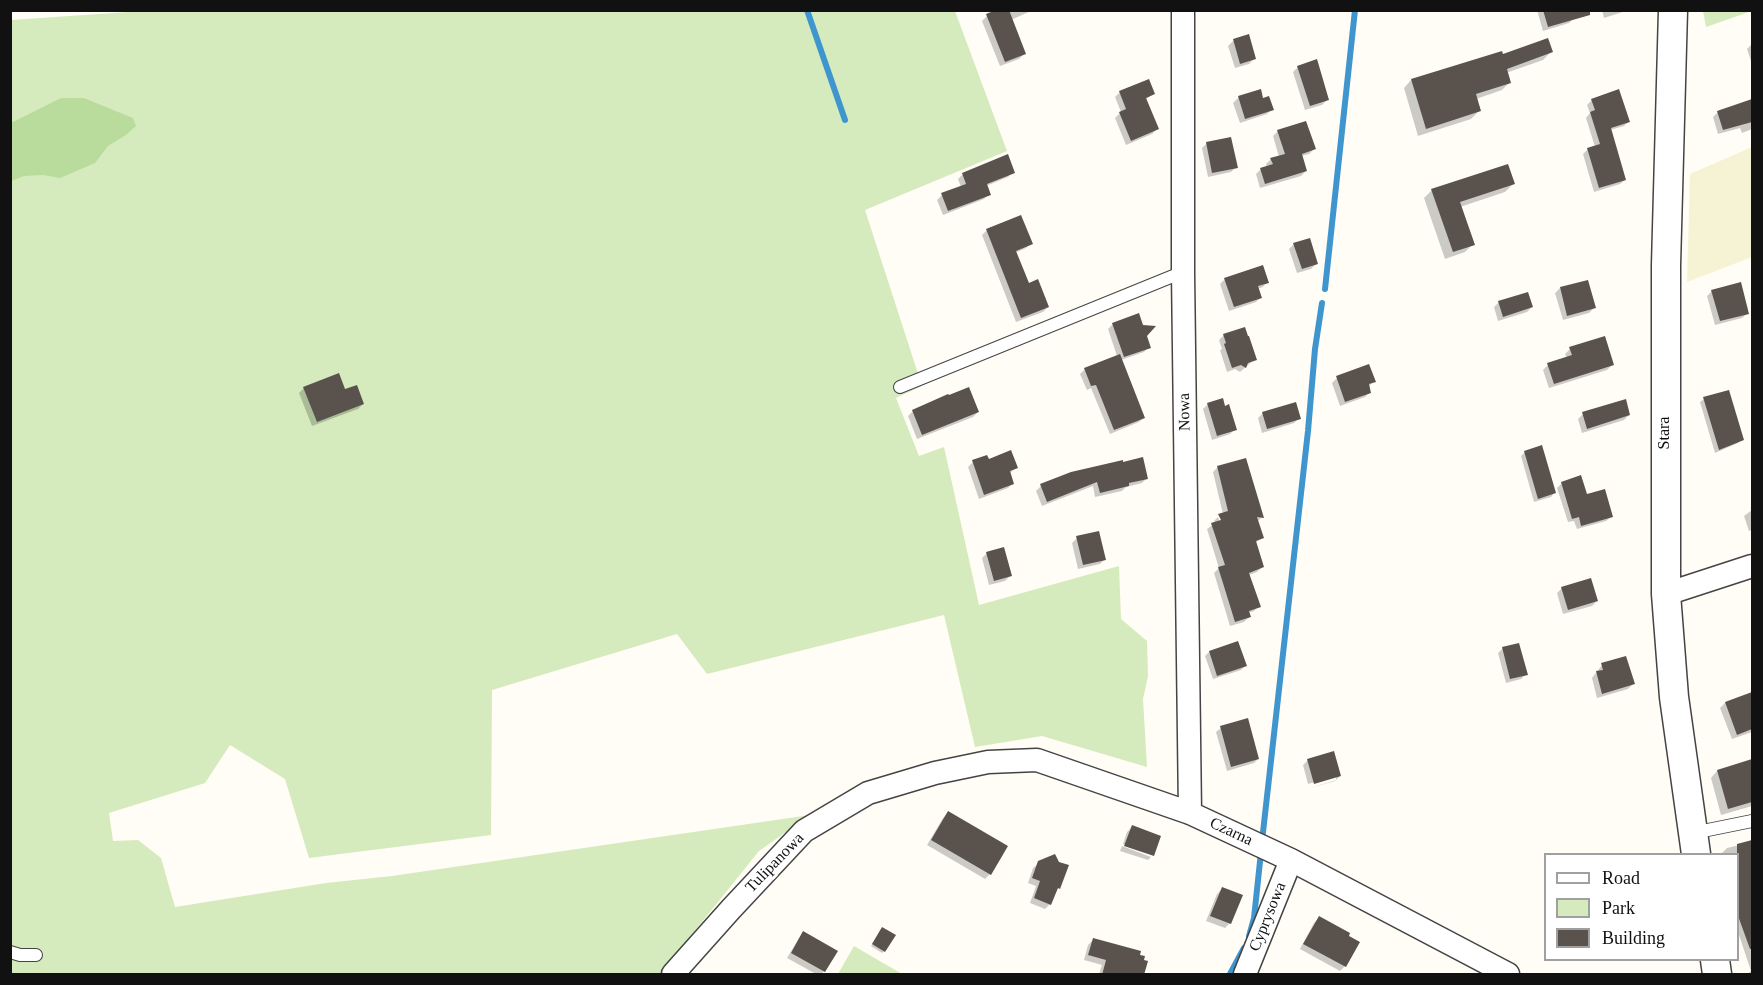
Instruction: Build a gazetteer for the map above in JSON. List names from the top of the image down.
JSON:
{
  "streets": {
    "street": [
      "Nowa",
      "Stara",
      "Czarna",
      "Tulipanowa",
      "Cyprysowa"
    ]
  },
  "crossings": [
    ["Nowa", "Czarna"],
    ["Czarna", "Tulipanowa"],
    ["Czarna", "Cyprysowa"]
  ],
  "legend": ["Road", "Park", "Building"]
}
